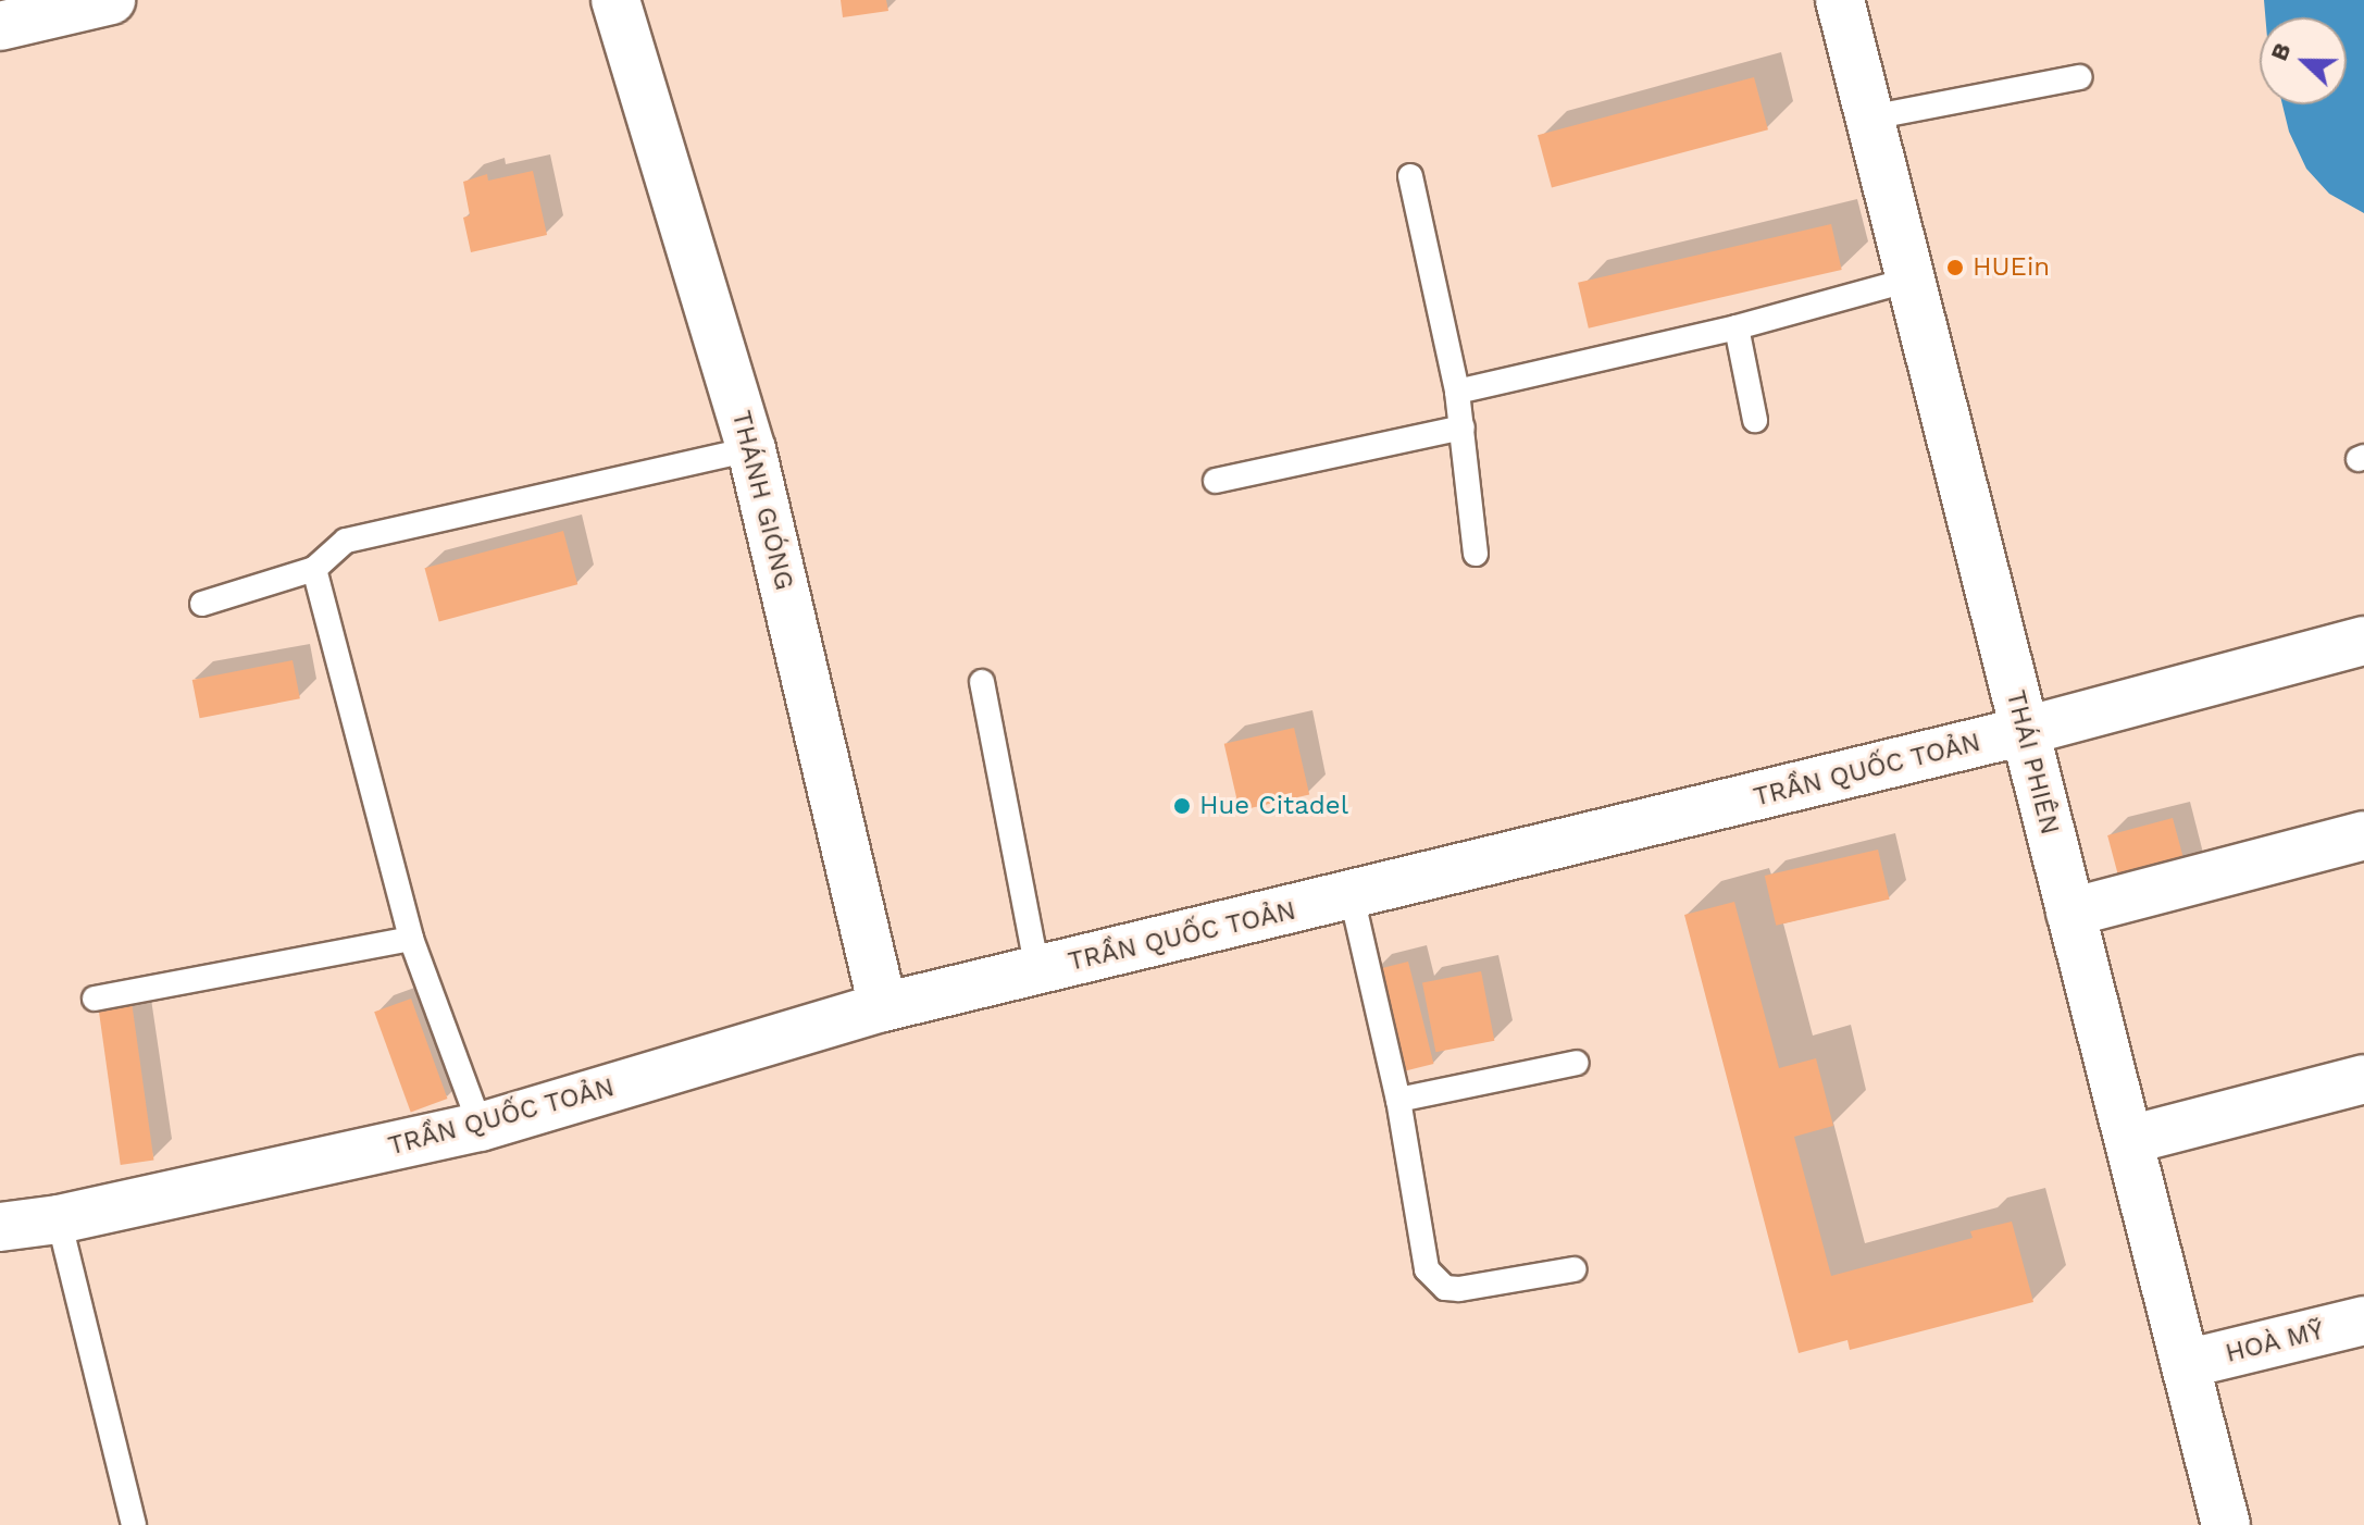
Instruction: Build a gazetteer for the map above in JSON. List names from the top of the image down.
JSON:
{
  "streets": {
    "street": [
      "THÁNH GIÓNG",
      "THÁI PHIÊN",
      "TRẦN QUỐC TOẢN",
      "HOÀ MỸ"
    ]
  },
  "crossings": [
    ["THÁNH GIÓNG", "TRẦN QUỐC TOẢN"],
    ["THÁI PHIÊN", "TRẦN QUỐC TOẢN"],
    ["THÁI PHIÊN", "HOÀ MỸ"]
  ],
  "places": ["HUEin", "Hue Citadel"],
  "north": "left"
}
